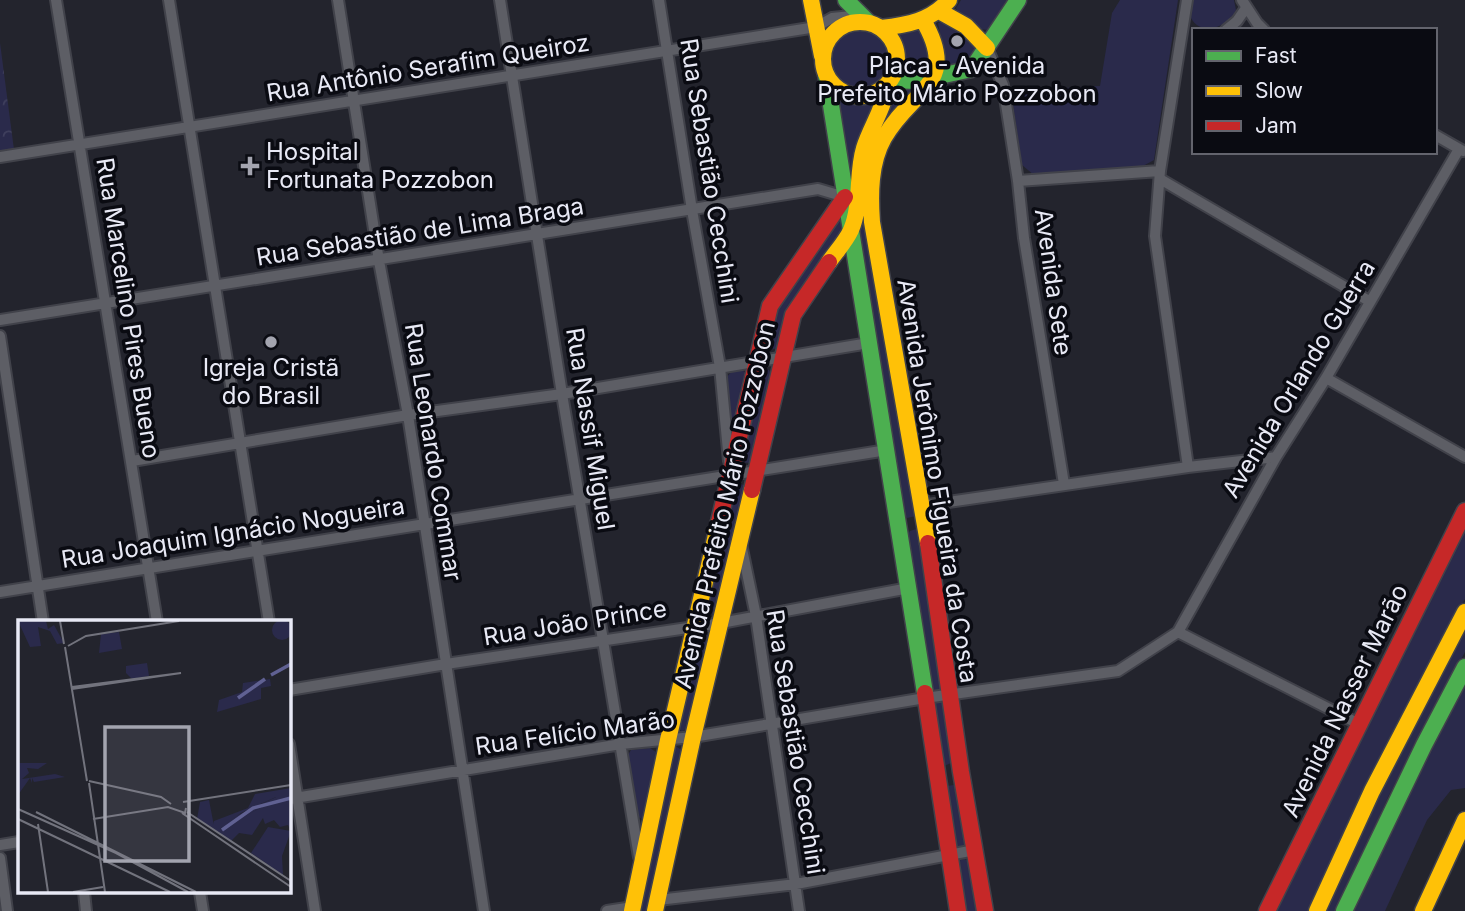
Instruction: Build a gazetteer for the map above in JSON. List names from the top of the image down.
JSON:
{
  "streets": {
    "main road": ["Avenida Jerônimo Figueira da Costa", "Avenida Prefeito Mário Pozzobon", "Avenida Nasser Marão"],
    "street": [
      "Rua Antônio Serafim Queiroz",
      "Rua Sebastião Cecchini",
      "Rua Sebastião de Lima Braga",
      "Avenida Sete",
      "Rua Marcelino Pires Bueno",
      "Avenida Orlando Guerra",
      "Rua Nassif Miguel",
      "Rua Leonardo Commar",
      "Rua Joaquim Ignácio Nogueira",
      "Rua João Prince",
      "Rua Felício Marão"
    ]
  },
  "crossings": [
    ["Rua Antônio Serafim Queiroz", "Rua Sebastião Cecchini"],
    ["Rua Antônio Serafim Queiroz", "Rua Marcelino Pires Bueno"],
    ["Rua Antônio Serafim Queiroz", "Rua Nassif Miguel"],
    ["Rua Antônio Serafim Queiroz", "Rua Leonardo Commar"],
    ["Rua Antônio Serafim Queiroz", "Avenida Jerônimo Figueira da Costa"],
    ["Rua Antônio Serafim Queiroz", "Avenida Prefeito Mário Pozzobon"],
    ["Rua Sebastião Cecchini", "Rua Sebastião de Lima Braga"],
    ["Rua Sebastião Cecchini", "Avenida Prefeito Mário Pozzobon"],
    ["Rua Sebastião Cecchini", "Rua Joaquim Ignácio Nogueira"],
    ["Rua Sebastião Cecchini", "Rua João Prince"],
    ["Rua Sebastião Cecchini", "Rua Felício Marão"],
    ["Rua Sebastião de Lima Braga", "Rua Marcelino Pires Bueno"],
    ["Rua Sebastião de Lima Braga", "Rua Nassif Miguel"],
    ["Rua Sebastião de Lima Braga", "Rua Leonardo Commar"],
    ["Rua Sebastião de Lima Braga", "Avenida Jerônimo Figueira da Costa"],
    ["Rua Sebastião de Lima Braga", "Avenida Prefeito Mário Pozzobon"],
    ["Rua Marcelino Pires Bueno", "Rua Joaquim Ignácio Nogueira"],
    ["Avenida Orlando Guerra", "Rua Felício Marão"],
    ["Rua Nassif Miguel", "Avenida Prefeito Mário Pozzobon"],
    ["Rua Nassif Miguel", "Rua Joaquim Ignácio Nogueira"],
    ["Rua Nassif Miguel", "Rua João Prince"],
    ["Rua Nassif Miguel", "Rua Felício Marão"],
    ["Rua Leonardo Commar", "Rua Joaquim Ignácio Nogueira"],
    ["Rua Leonardo Commar", "Rua João Prince"],
    ["Rua Leonardo Commar", "Rua Felício Marão"],
    ["Avenida Jerônimo Figueira da Costa", "Avenida Prefeito Mário Pozzobon"],
    ["Avenida Jerônimo Figueira da Costa", "Rua Joaquim Ignácio Nogueira"],
    ["Avenida Jerônimo Figueira da Costa", "Rua João Prince"],
    ["Avenida Jerônimo Figueira da Costa", "Rua Felício Marão"],
    ["Avenida Prefeito Mário Pozzobon", "Rua Joaquim Ignácio Nogueira"],
    ["Avenida Prefeito Mário Pozzobon", "Rua João Prince"],
    ["Avenida Prefeito Mário Pozzobon", "Rua Felício Marão"]
  ],
  "places": {
    "other": ["Placa - Avenida Prefeito Mário Pozzobon", "Igreja Cristã do Brasil"],
    "health": ["Hospital Fortunata Pozzobon"]
  },
  "legend": ["Fast", "Slow", "Jam"]
}
